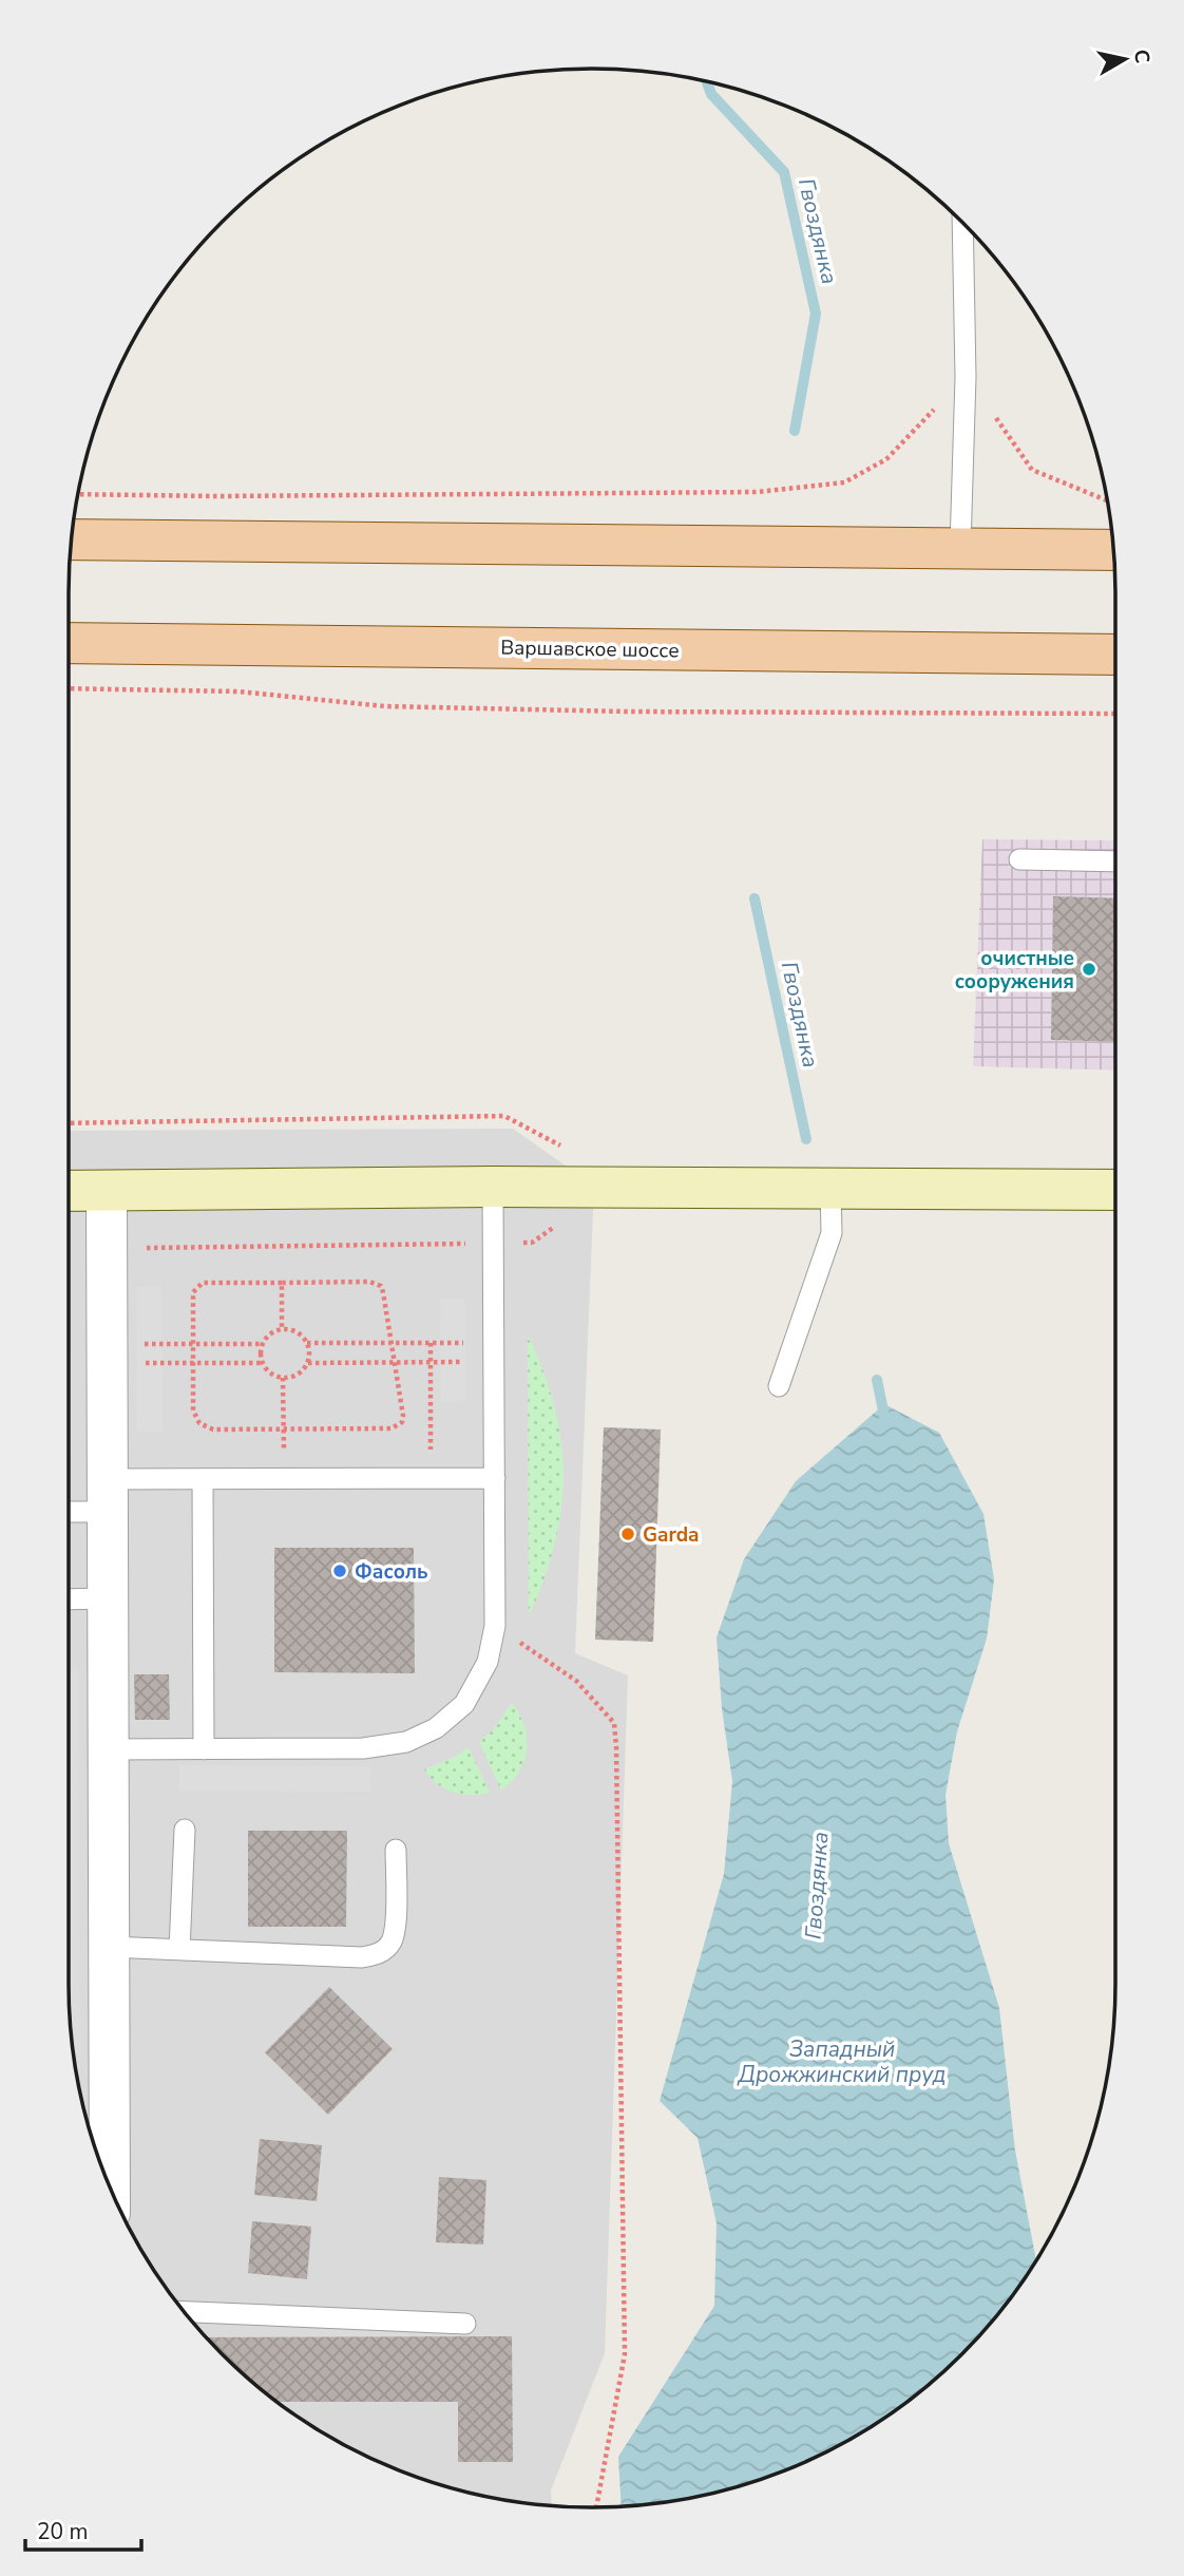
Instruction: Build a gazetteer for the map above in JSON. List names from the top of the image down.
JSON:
{
  "streets": {
    "main road": ["Варшавское шоссе"]
  },
  "water": ["Гвоздянка", "Западный Дрожжинский пруд"],
  "places": ["очистные сооружения", "Garda", "Фасоль"],
  "scale_bar": "20 m",
  "north": "right"
}
